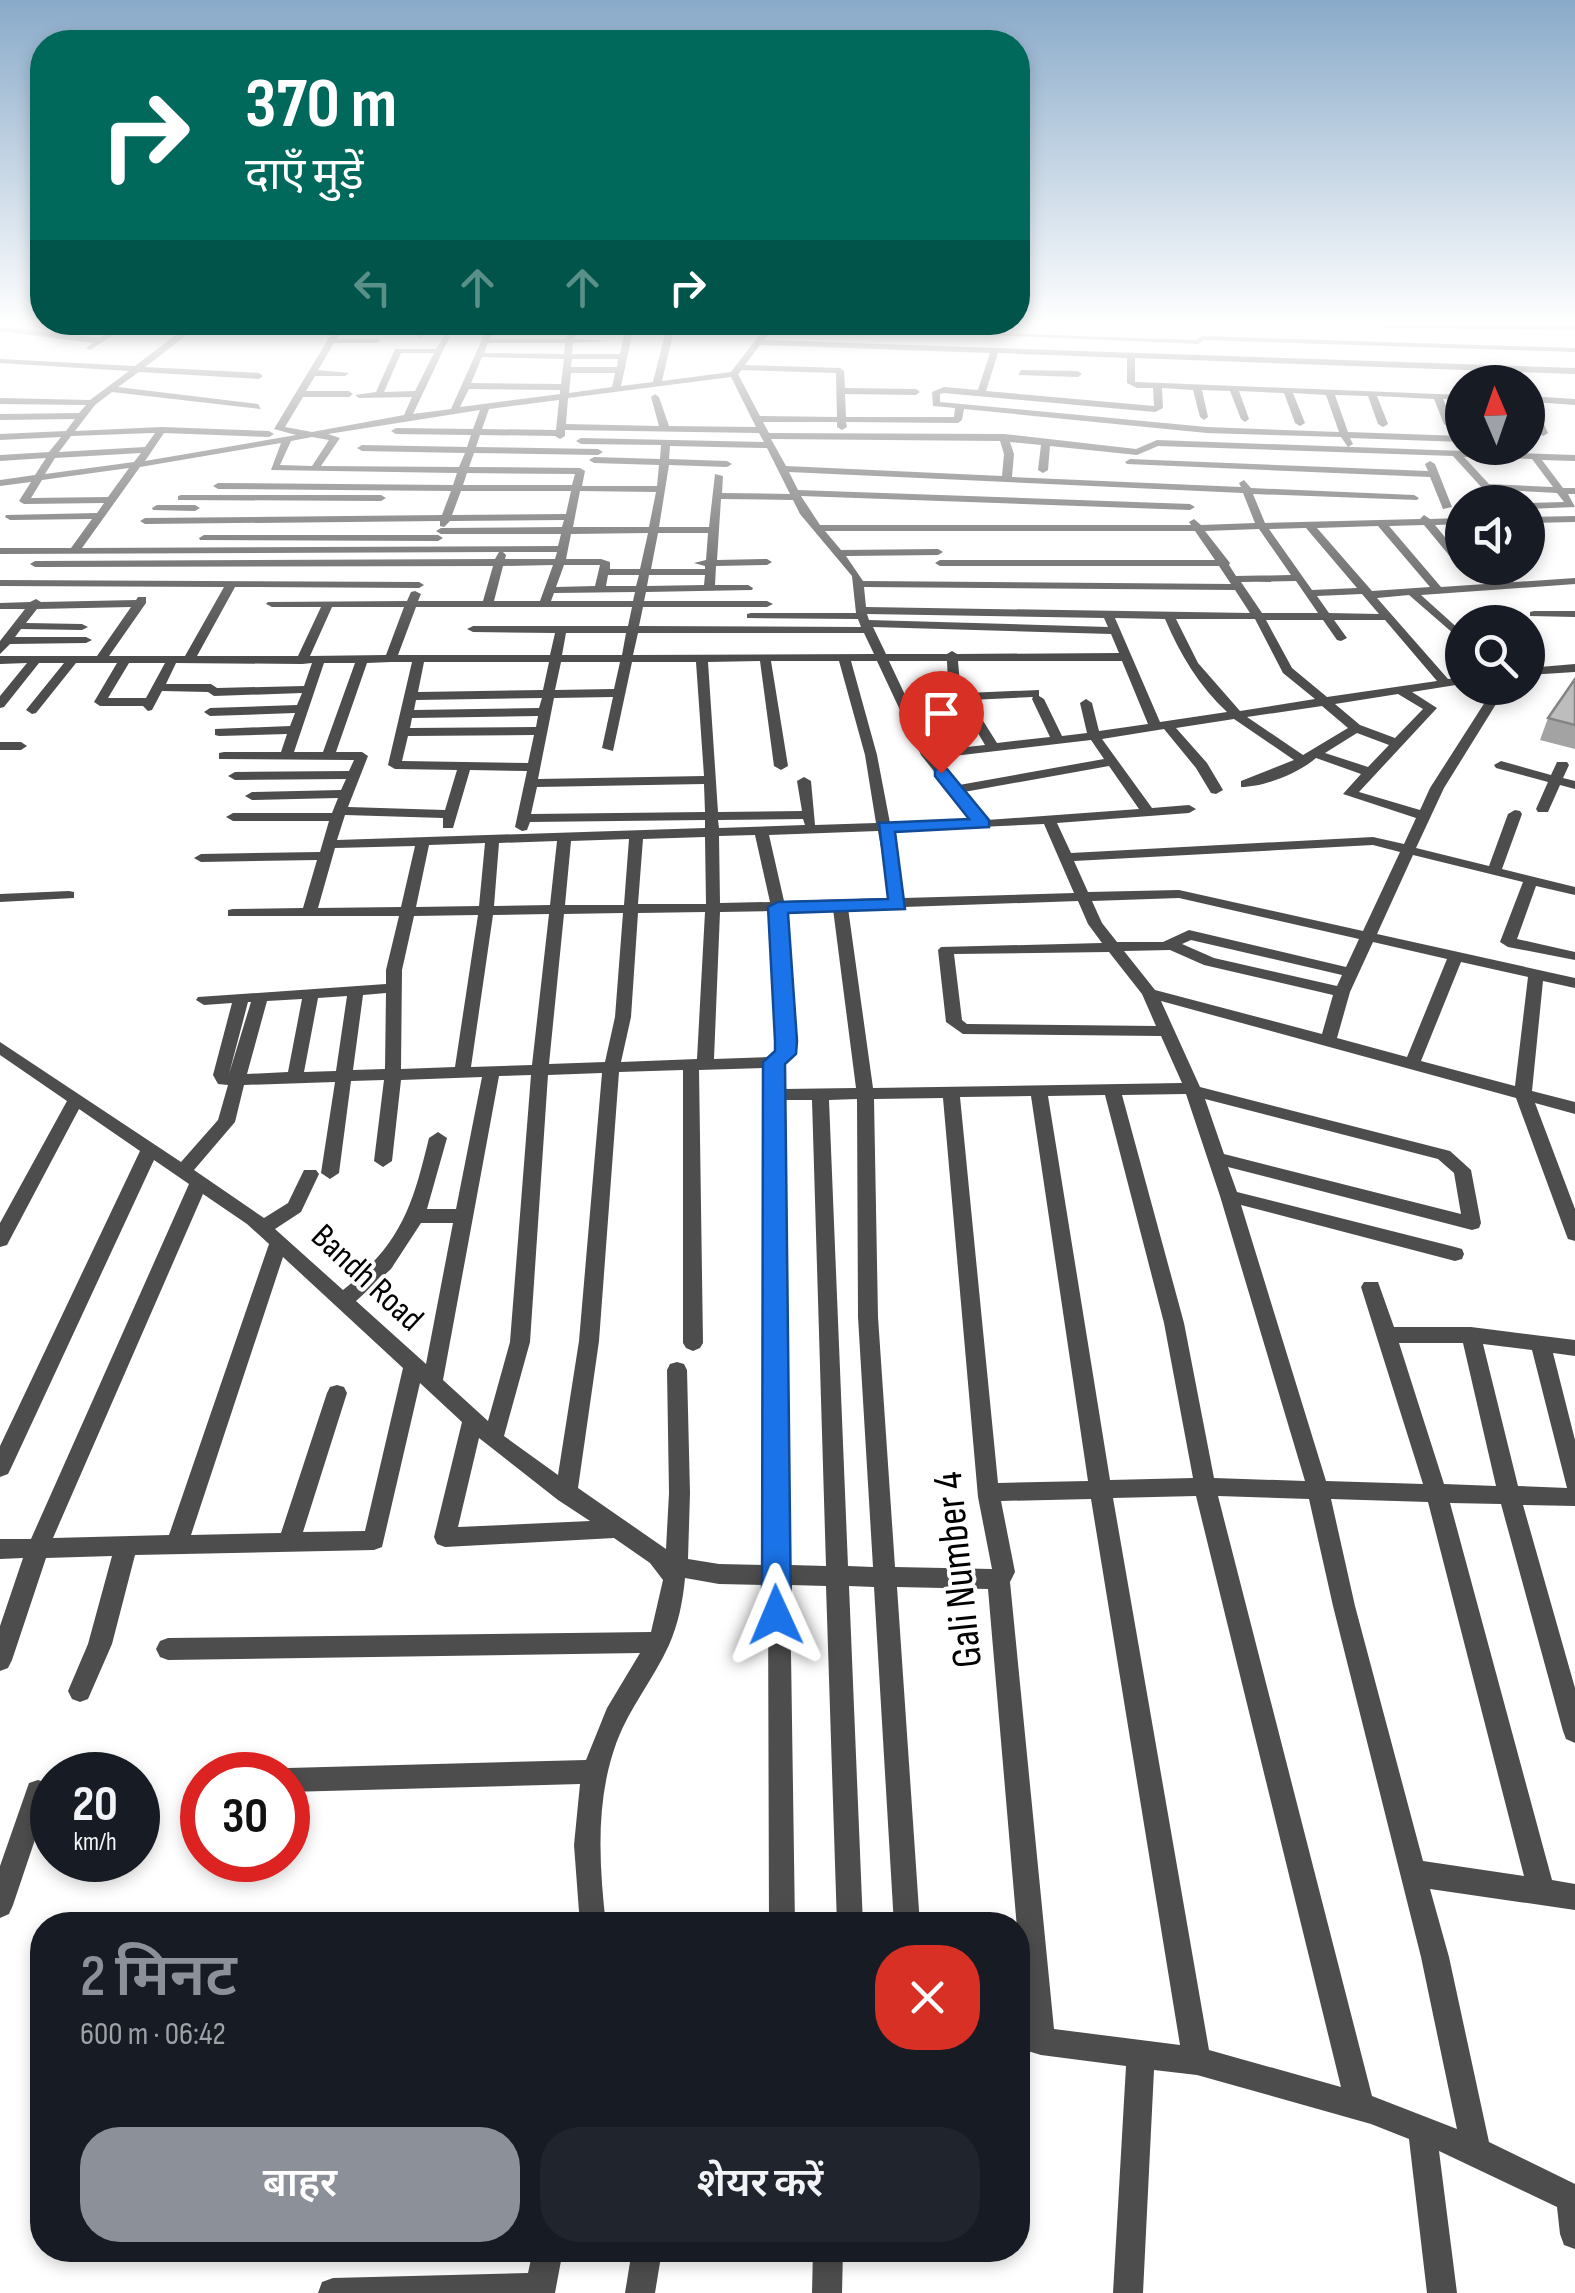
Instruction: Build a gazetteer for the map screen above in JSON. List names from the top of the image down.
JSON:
{
  "streets": {
    "street": ["Bandh Road", "Gali Number 4"]
  },
  "north": "top",
  "page": {
    "turn": ["370 m", "दाएँ मुड़ें"],
    "speed": "20 km/h",
    "limit": "30",
    "heading": ["2 मिनट", "600 m · 06:42"],
    "buttons": ["बाहर", "शेयर करें"]
  }
}
